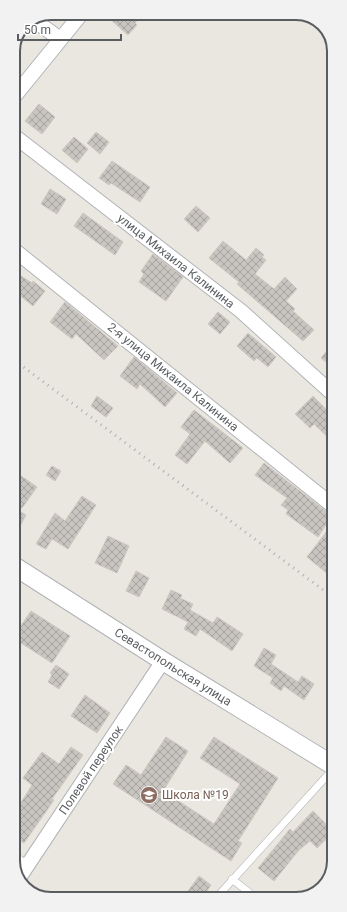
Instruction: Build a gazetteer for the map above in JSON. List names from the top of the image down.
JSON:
{
  "streets": {
    "street": [
      "улица Михаила Калинина",
      "2-я улица Михаила Калинина",
      "Севастопольская улица",
      "Полевой переулок"
    ]
  },
  "crossings": [
    ["Севастопольская улица", "Полевой переулок"]
  ],
  "places": {
    "school or university": ["Школа №19"]
  },
  "scale_bar": "50 m"
}
